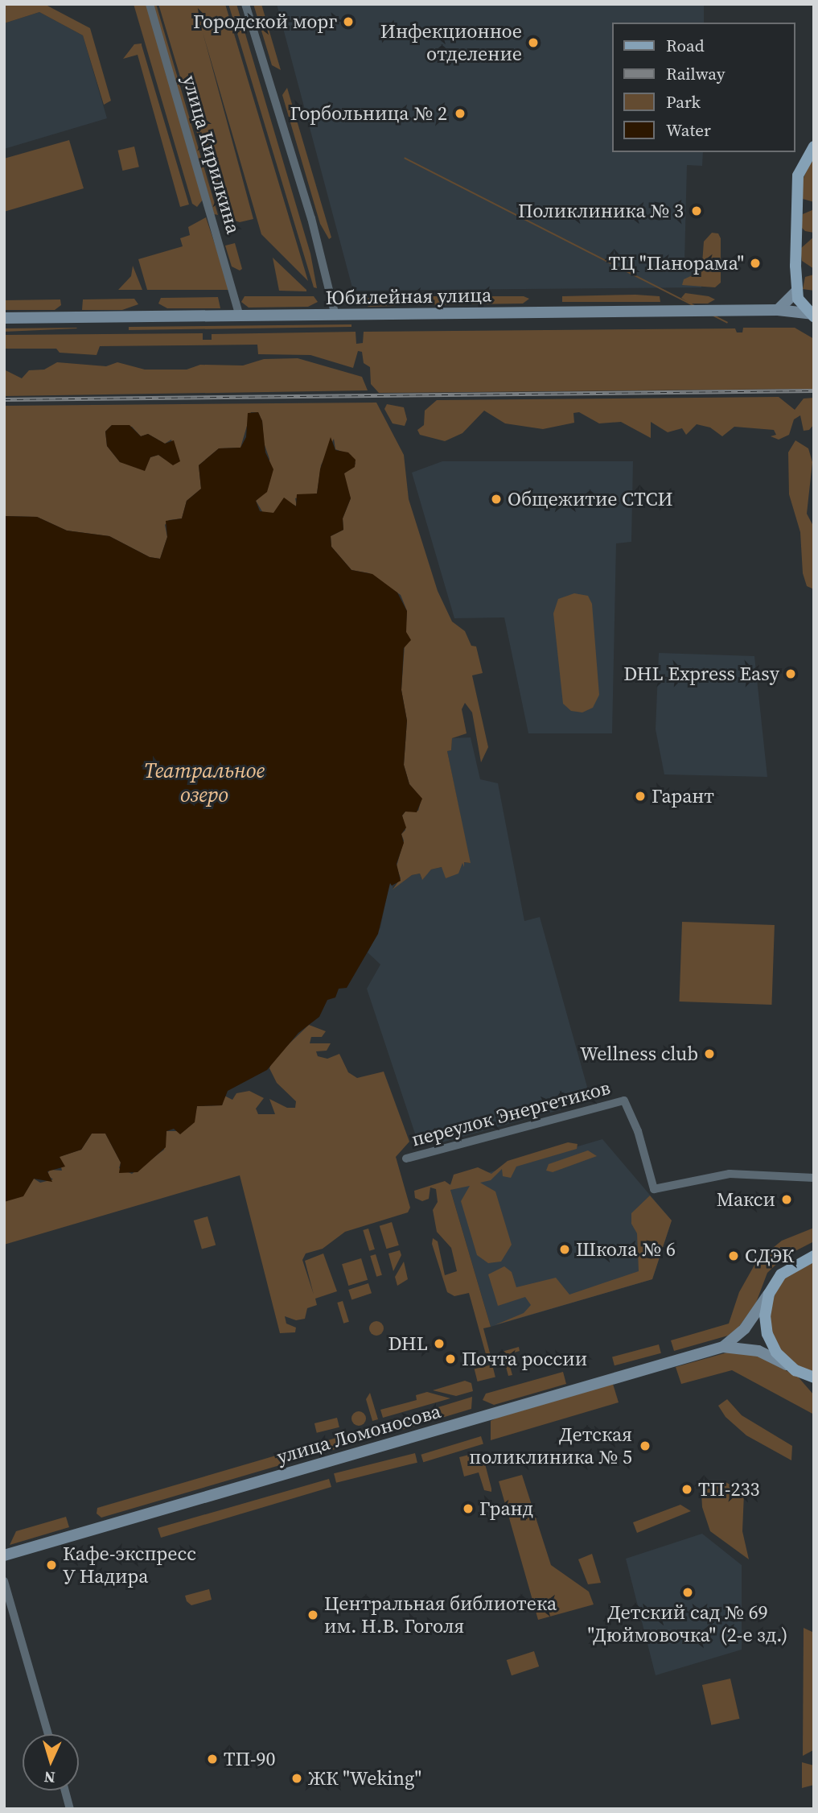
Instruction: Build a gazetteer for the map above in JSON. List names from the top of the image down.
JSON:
{
  "streets": {
    "main road": ["Юбилейная улица", "улица Ломоносова"],
    "street": ["улица Кирилкина", "переулок Энергетиков"]
  },
  "crossings": [
    ["улица Кирилкина", "Юбилейная улица"]
  ],
  "water": ["Театральное озеро"],
  "places": [
    "Городской морг",
    "Инфекционное отделение",
    "Горбольница № 2",
    "Поликлиника № 3",
    "ТЦ \"Панорама\"",
    "Общежитие СТСИ",
    "DHL Express Easy",
    "Гарант",
    "Wellness club",
    "Макси",
    "Школа № 6",
    "СДЭК",
    "DHL",
    "Почта россии",
    "Детская поликлиника № 5",
    "ТП-233",
    "Гранд",
    "Кафе-экспресс У Надира",
    "Детский сад № 69 \"Дюймовочка\" (2-е зд.)",
    "Центральная библиотека им. Н.В. Гоголя",
    "ТП-90",
    "ЖК \"Weking\""
  ],
  "legend": [
    "Road",
    "Railway",
    "Park",
    "Water"
  ],
  "north": "bottom"
}
